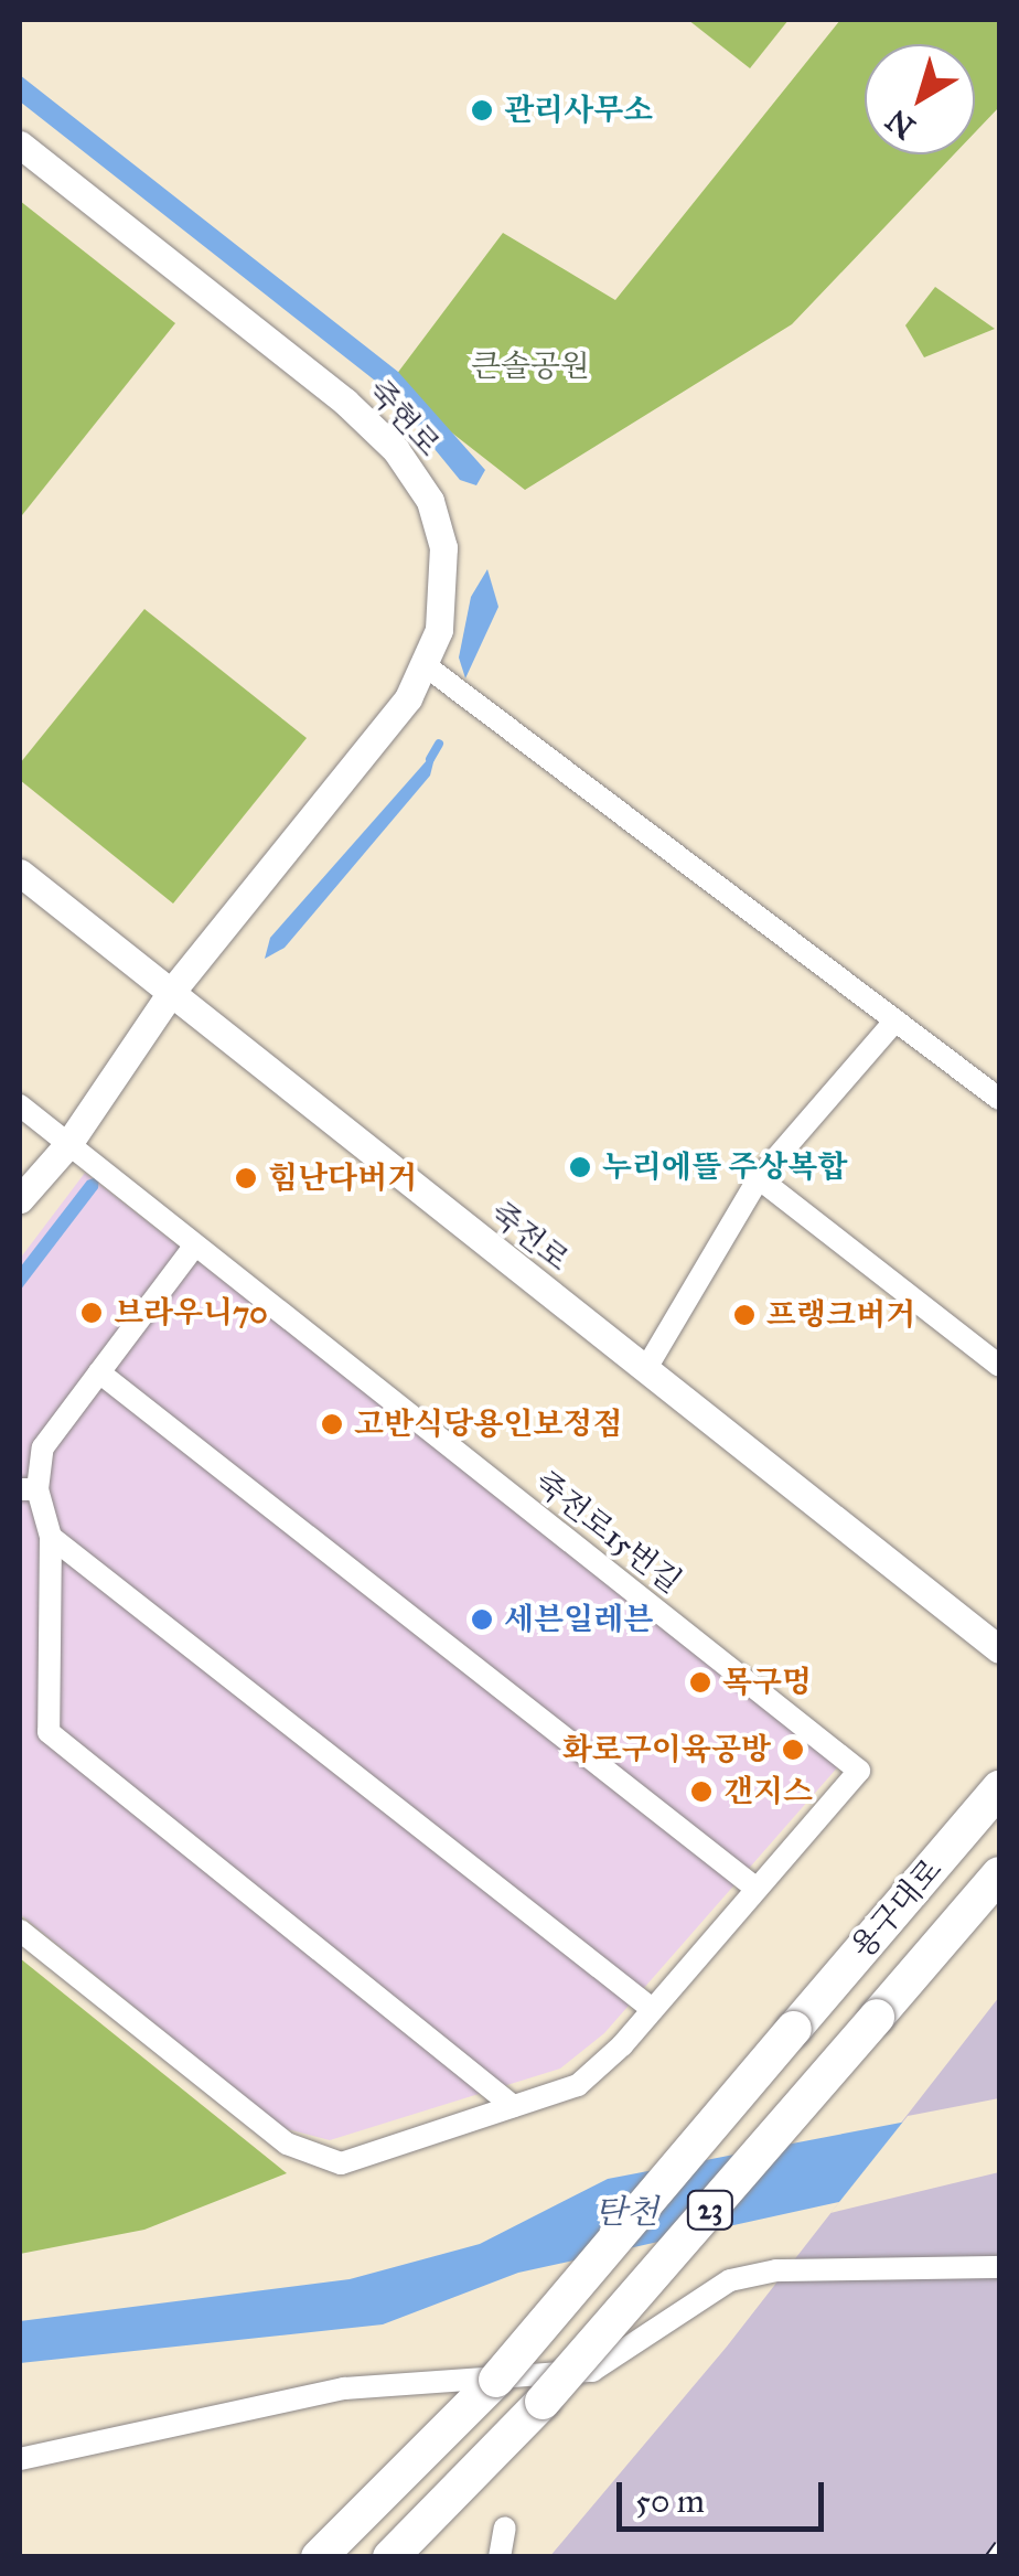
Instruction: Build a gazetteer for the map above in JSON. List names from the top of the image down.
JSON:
{
  "streets": {
    "main road": ["용구대로", "23"],
    "street": ["죽현로", "죽전로", "죽전로15번길"]
  },
  "crossings": [
    ["죽현로", "죽전로"],
    ["죽현로", "죽전로15번길"]
  ],
  "water": ["탄천"],
  "parks": ["큰솔공원"],
  "places": [
    "관리사무소",
    "누리에뜰 주상복합",
    "힘난다버거",
    "브라우니70",
    "프랭크버거",
    "고반식당용인보정점",
    "세븐일레븐",
    "목구멍",
    "화로구이육공방",
    "갠지스"
  ],
  "scale_bar": "50 m",
  "north": "bottom left"
}
